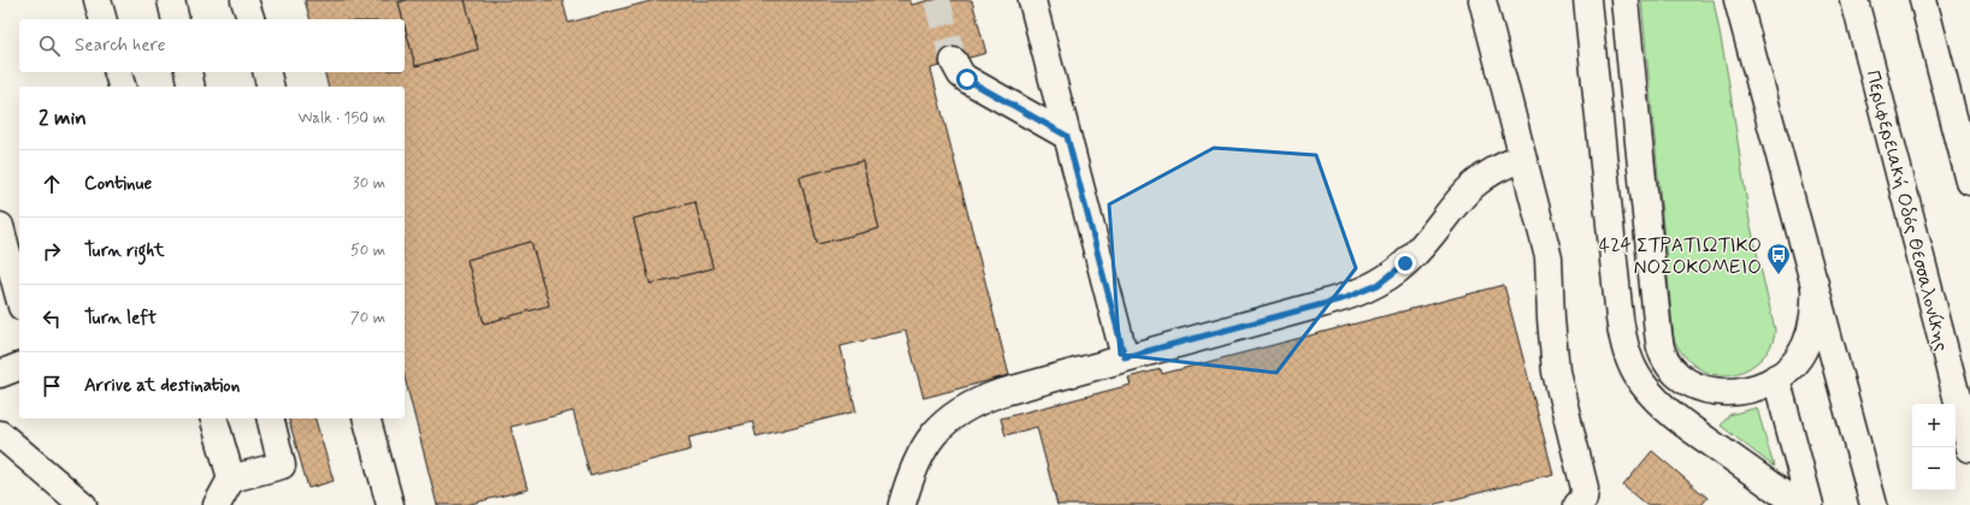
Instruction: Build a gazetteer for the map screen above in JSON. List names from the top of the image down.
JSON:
{
  "streets": {
    "main road": ["Περιφερειακή Οδός Θεσσαλονίκης"]
  },
  "places": {
    "bus stop": ["424 ΣΤΡΑΤΙΩΤΙΚΟ ΝΟΣΟΚΟΜΕΙΟ"]
  },
  "page": {
    "search": "Search here",
    "heading": ["2 min", "Walk · 150 m"],
    "list": [
      ["Continue", "30 m"],
      ["Turn right", "50 m"],
      ["Turn left", "70 m"],
      "Arrive at destination"
    ],
    "map_buttons": ["+", "−"]
  }
}
